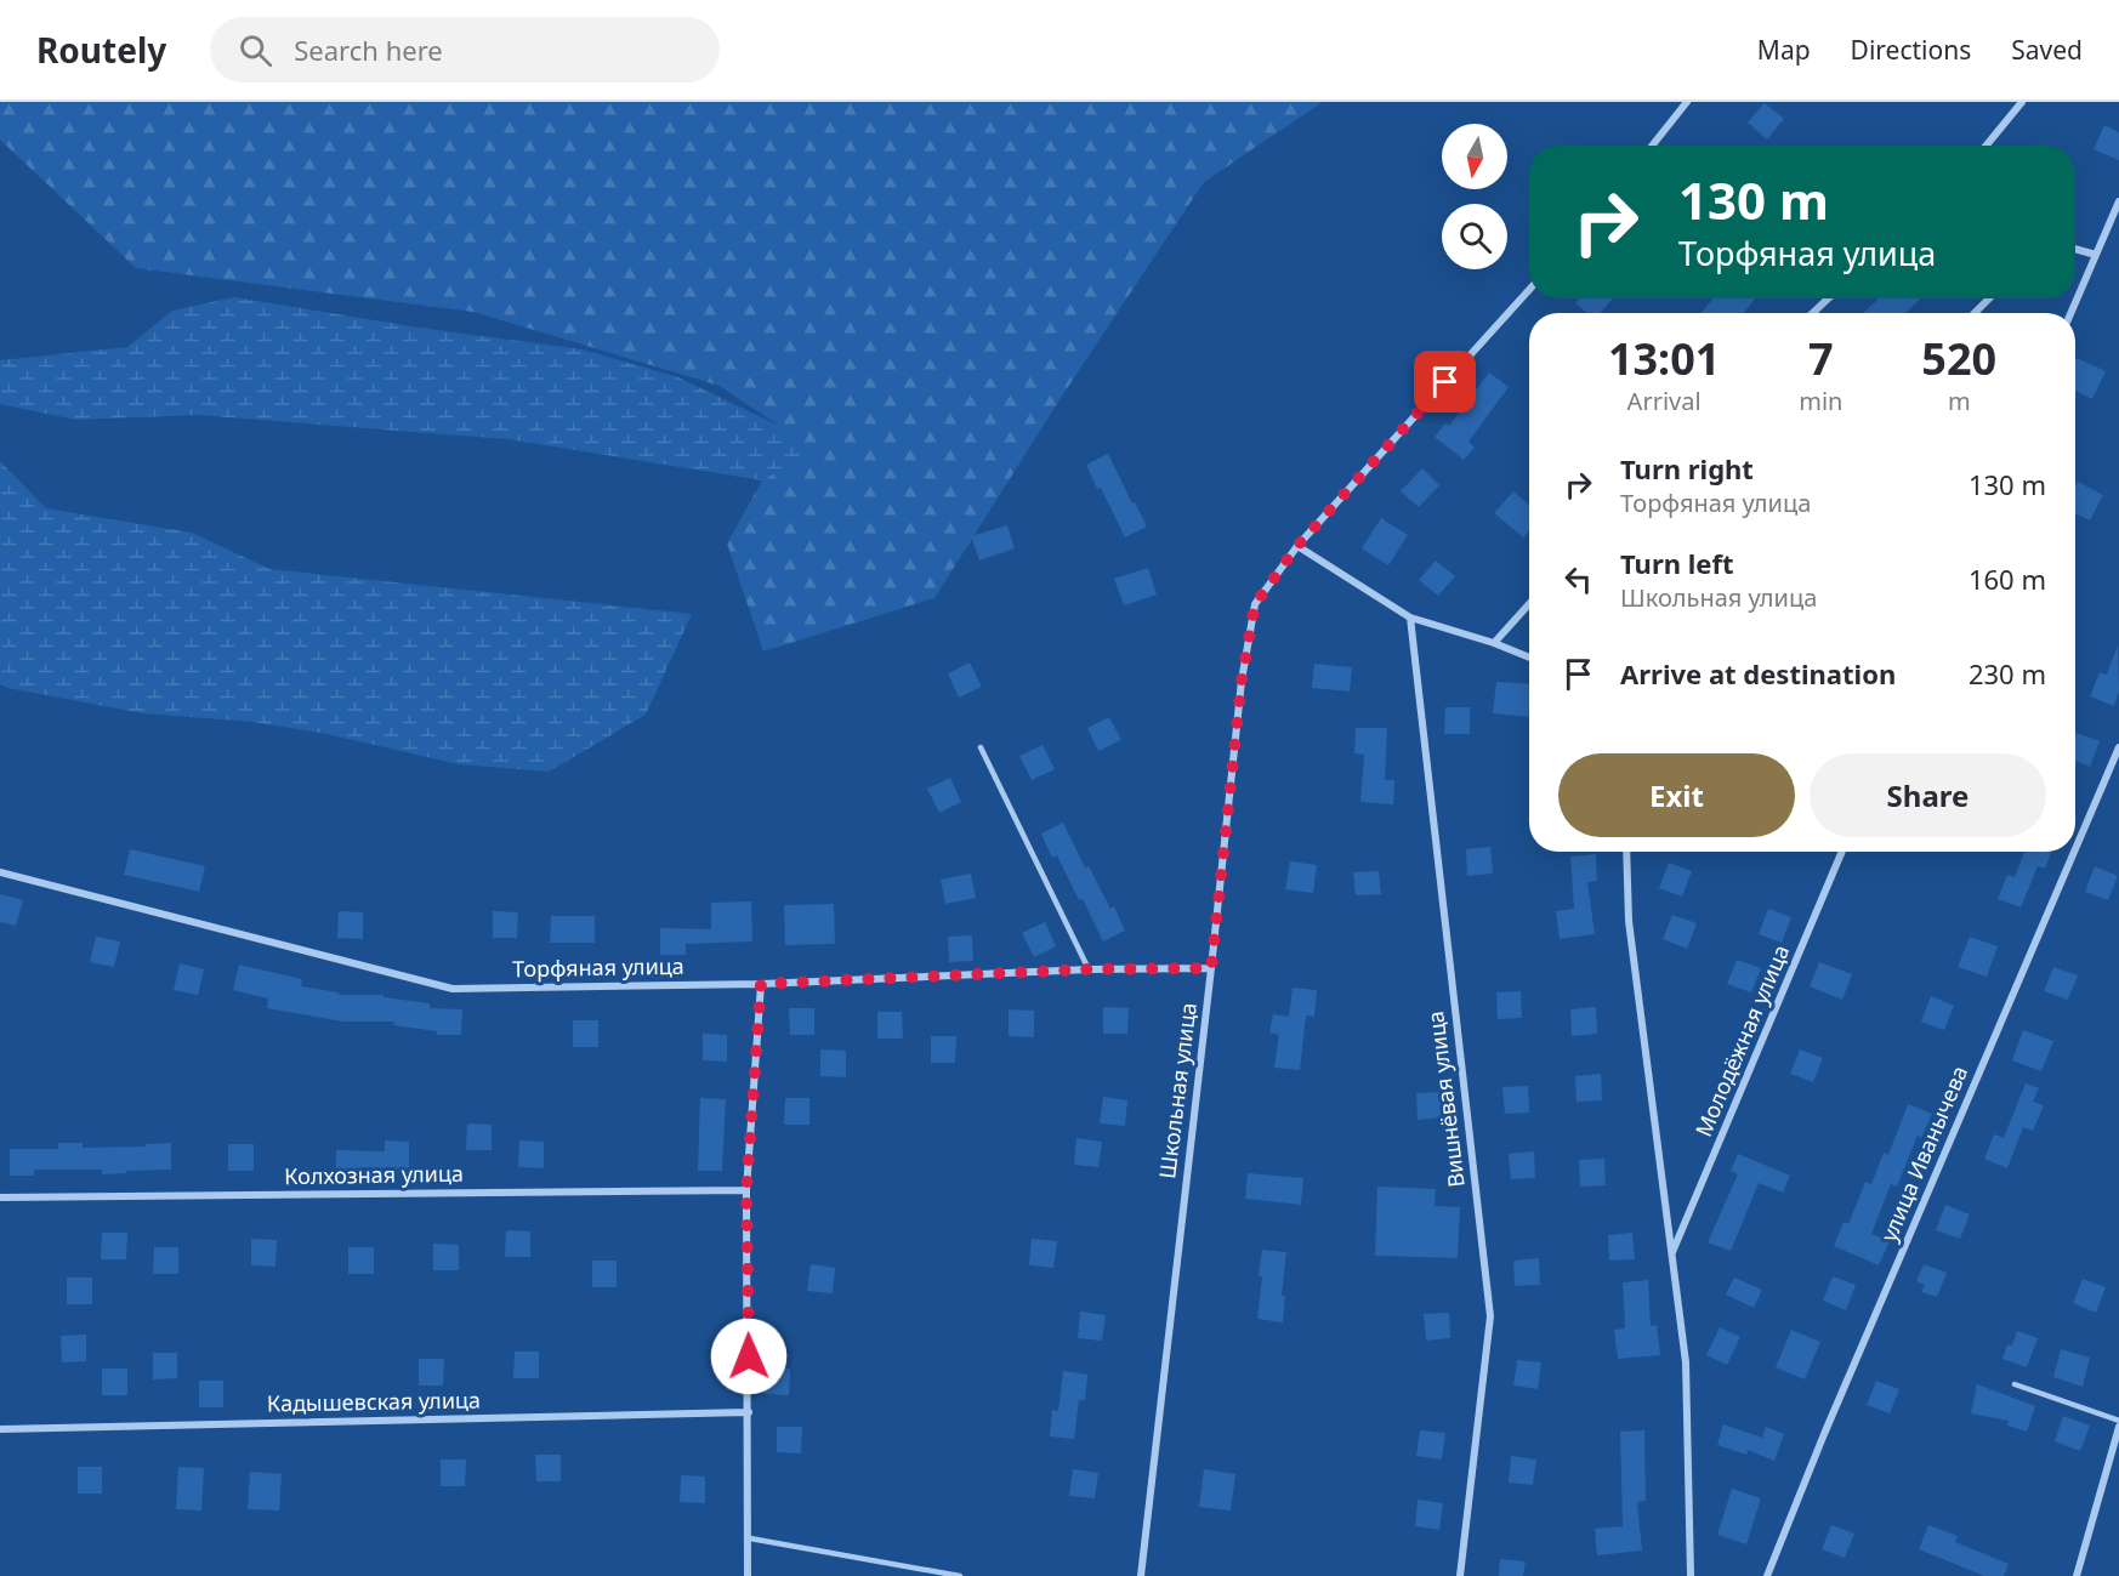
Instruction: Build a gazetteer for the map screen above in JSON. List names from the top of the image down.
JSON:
{
  "streets": {
    "street": [
      "Торфяная улица",
      "Молодёжная улица",
      "Школьная улица",
      "Вишнёвая улица",
      "улица Иванычева",
      "Колхозная улица",
      "Кадышевская улица"
    ]
  },
  "crossings": [
    ["Торфяная улица", "Школьная улица"]
  ],
  "north": "bottom",
  "page": {
    "header": "Routely",
    "search": "Search here",
    "nav": ["Map", "Directions", "Saved"],
    "turn": ["130 m", "Торфяная улица"],
    "eta": [
      "13:01",
      "Arrival",
      "7",
      "min",
      "520",
      "m"
    ],
    "list": [
      {
        "name": "Turn right",
        "note": "Торфяная улица",
        "value": "130 m"
      },
      {
        "name": "Turn left",
        "note": "Школьная улица",
        "value": "160 m"
      },
      {
        "name": "Arrive at destination",
        "value": "230 m"
      }
    ],
    "buttons": ["Exit", "Share"]
  }
}
